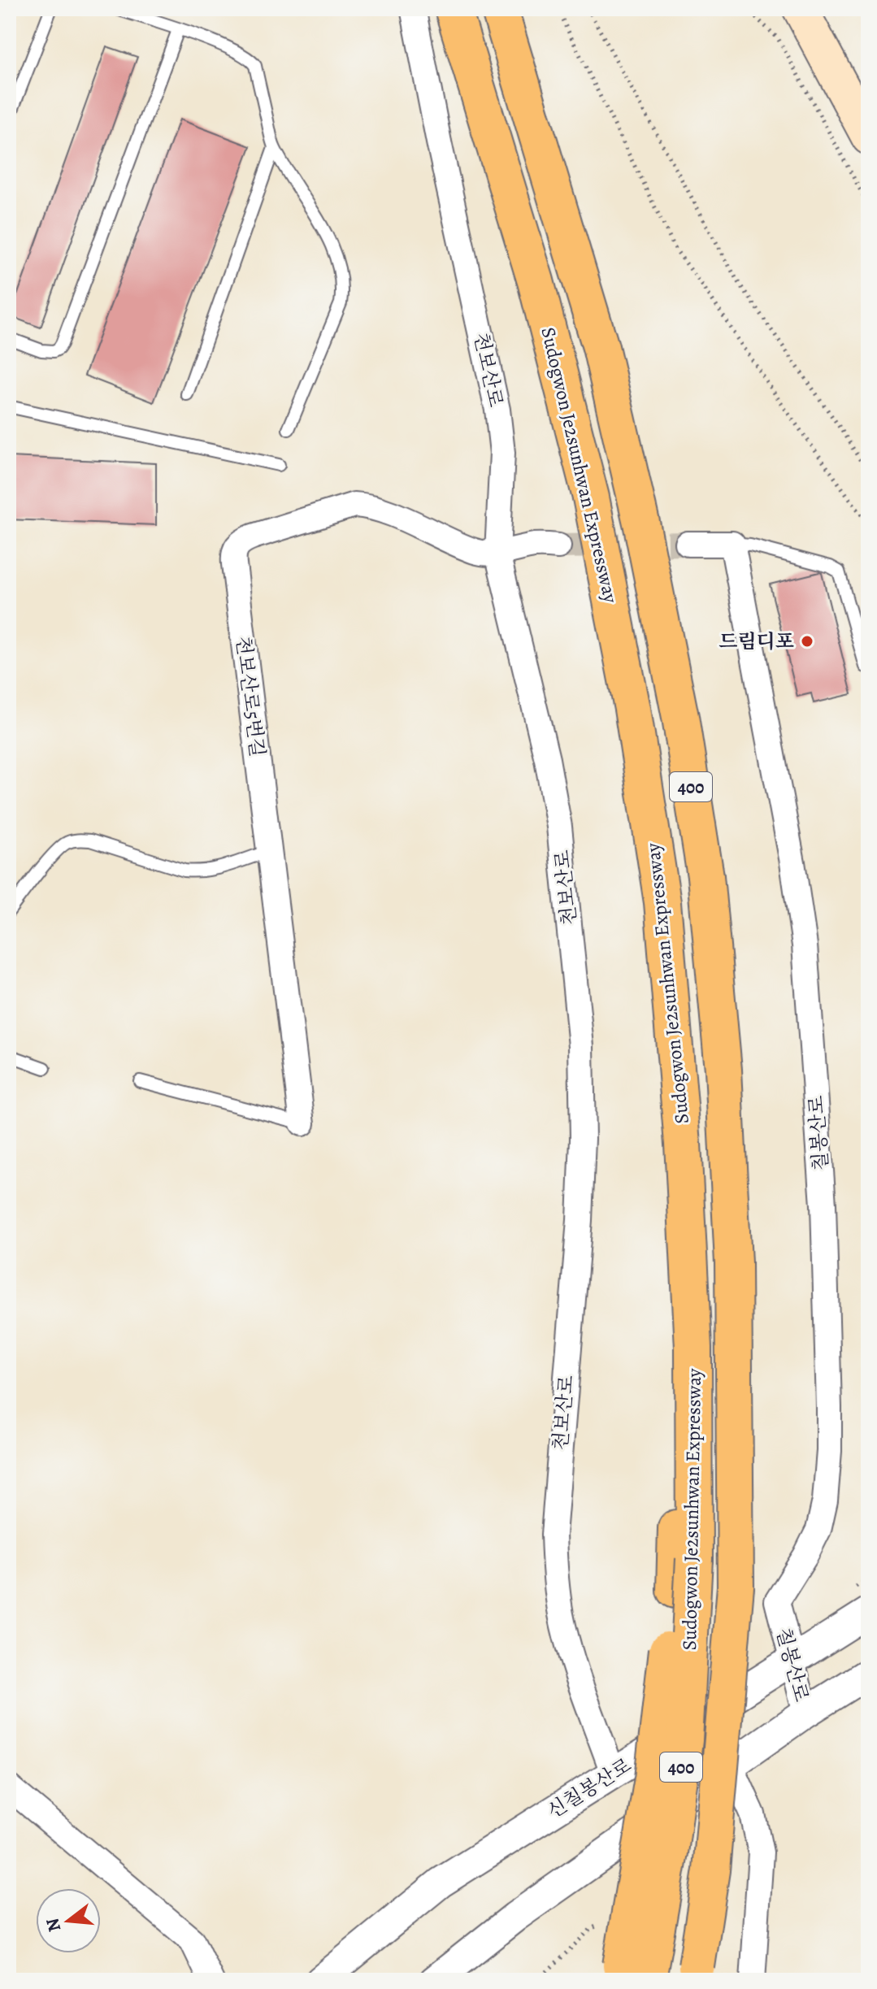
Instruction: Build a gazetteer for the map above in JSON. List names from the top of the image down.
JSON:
{
  "streets": {
    "highway": ["Sudogwon Je2sunhwan Expressway", "400"],
    "street": [
      "천보산로",
      "천보산로5번길",
      "칠봉산로",
      "신칠봉산로"
    ]
  },
  "crossings": [
    ["천보산로", "천보산로5번길"],
    ["천보산로", "신칠봉산로"],
    ["칠봉산로", "신칠봉산로"]
  ],
  "places": ["드림디포"],
  "north": "left"
}
